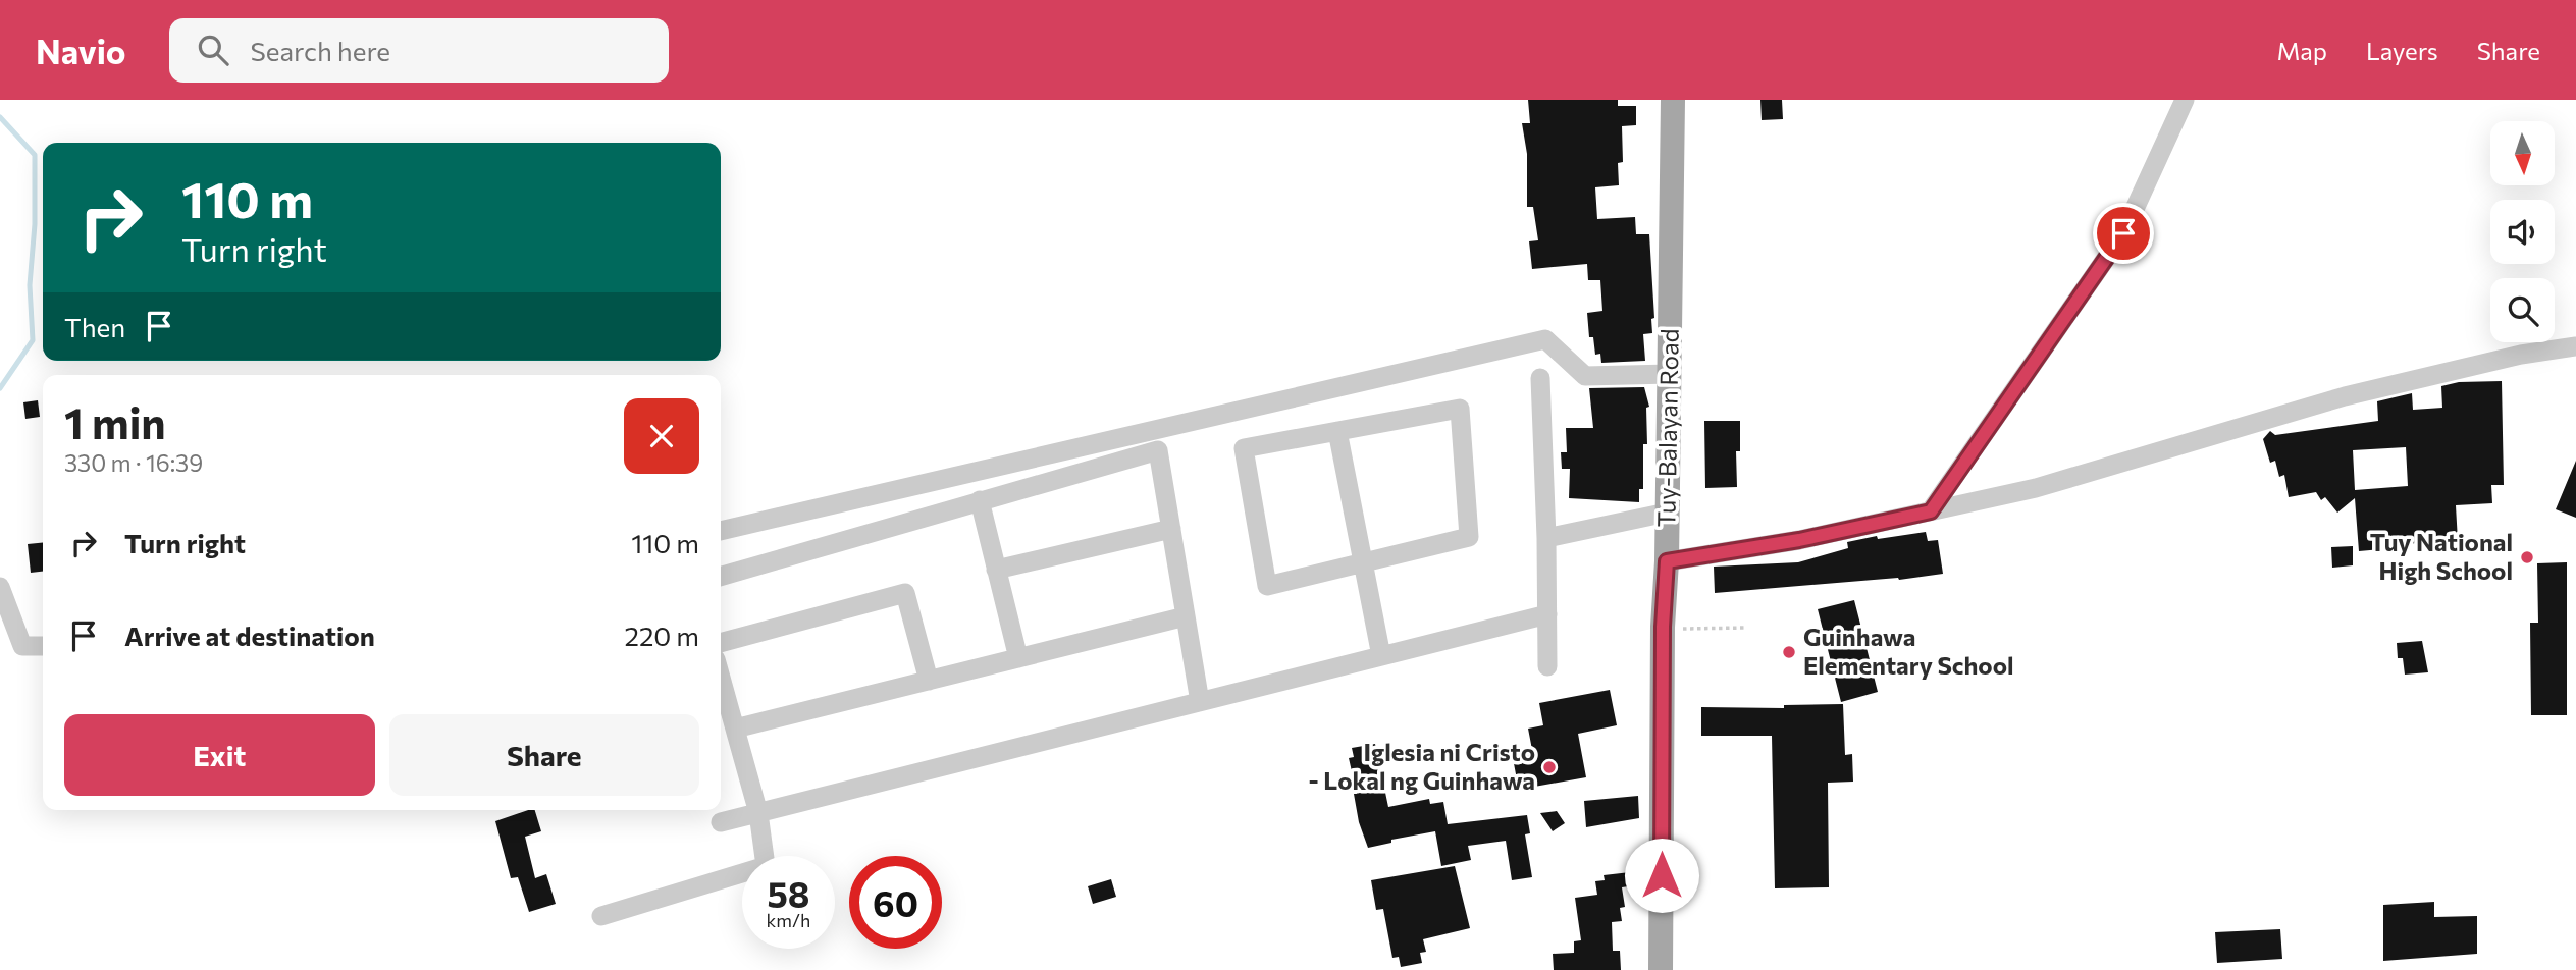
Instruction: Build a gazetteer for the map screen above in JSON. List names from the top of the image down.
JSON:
{
  "streets": {
    "main road": ["Tuy-Balayan Road"]
  },
  "places": ["Tuy National High School", "Guinhawa Elementary School", "Iglesia ni Cristo - Lokal ng Guinhawa"],
  "north": "bottom",
  "page": {
    "header": "Navio",
    "search": "Search here",
    "nav": ["Map", "Layers", "Share"],
    "turn": ["110 m", "Turn right"],
    "then": "Then",
    "heading": ["1 min", "330 m · 16:39"],
    "list": [
      {
        "name": "Turn right",
        "value": "110 m"
      },
      {
        "name": "Arrive at destination",
        "value": "220 m"
      }
    ],
    "buttons": ["Exit", "Share"],
    "speed": "58 km/h",
    "limit": "60"
  }
}
